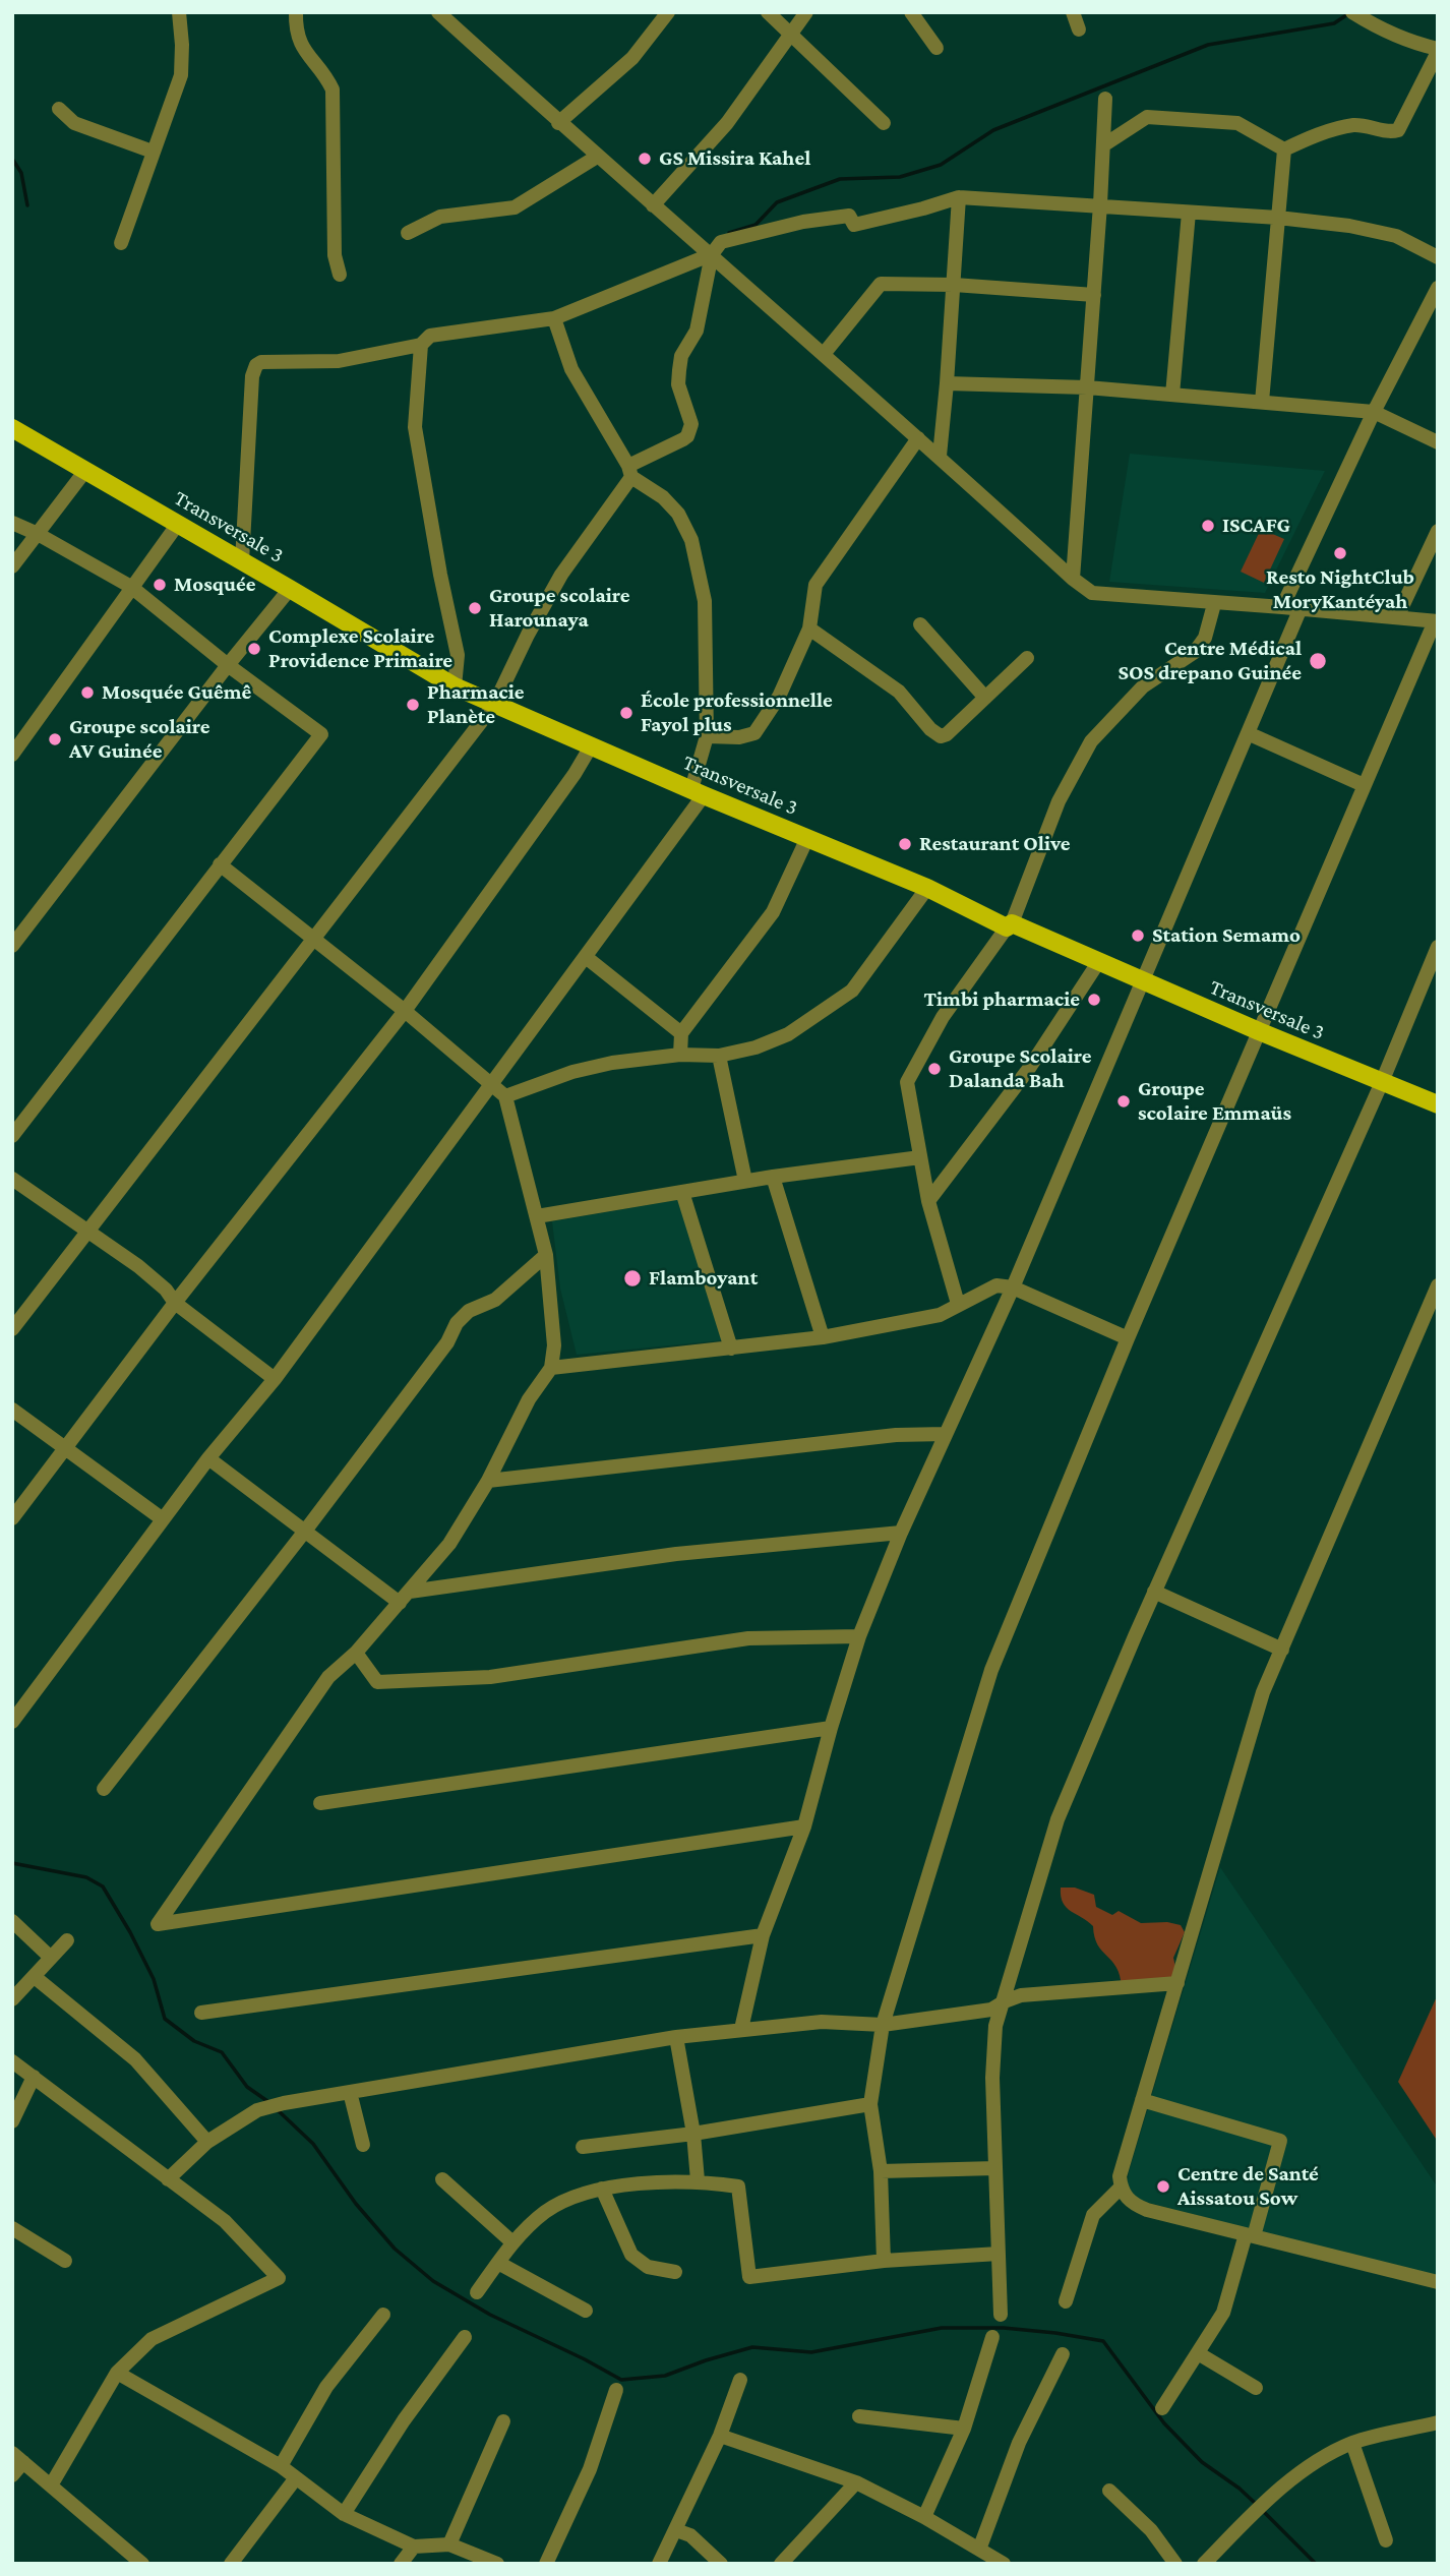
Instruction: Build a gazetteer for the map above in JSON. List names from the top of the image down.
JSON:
{
  "streets": {
    "main road": ["Transversale 3"]
  },
  "places": [
    "GS Missira Kahel",
    "ISCAFG",
    "Resto NightClub MoryKantéyah",
    "Mosquée",
    "Groupe scolaire Harounaya",
    "Complexe Scolaire Providence Primaire",
    "Centre Médical SOS drepano Guinée",
    "Mosquée Guêmê",
    "Pharmacie Planète",
    "École professionnelle Fayol plus",
    "Groupe scolaire AV Guinée",
    "Restaurant Olive",
    "Station Semamo",
    "Timbi pharmacie",
    "Groupe Scolaire Dalanda Bah",
    "Groupe scolaire Emmaüs",
    "Flamboyant",
    "Centre de Santé Aissatou Sow"
  ]
}
